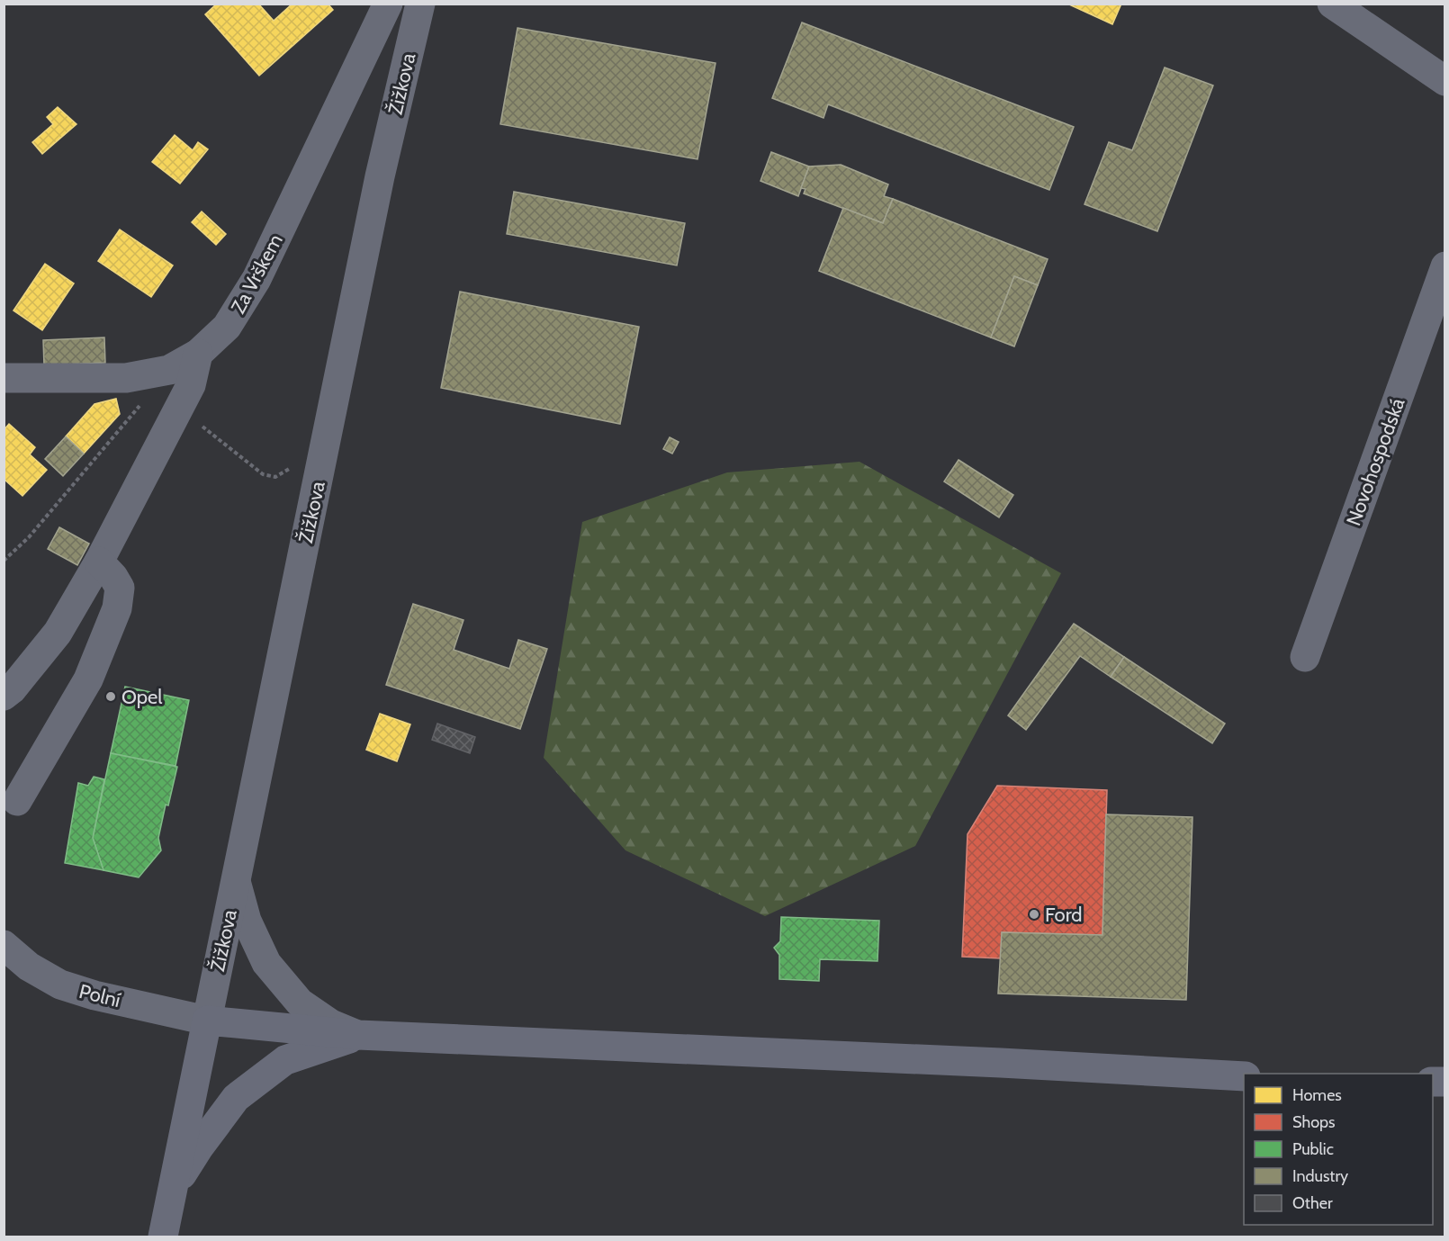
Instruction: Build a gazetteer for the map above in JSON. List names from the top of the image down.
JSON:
{
  "streets": {
    "street": [
      "Žižkova",
      "Za Vrškem",
      "Novohospodská",
      "Polní"
    ]
  },
  "crossings": [
    ["Žižkova", "Polní"]
  ],
  "places": ["Opel", "Ford"],
  "legend": [
    "Homes",
    "Shops",
    "Public",
    "Industry",
    "Other"
  ]
}
